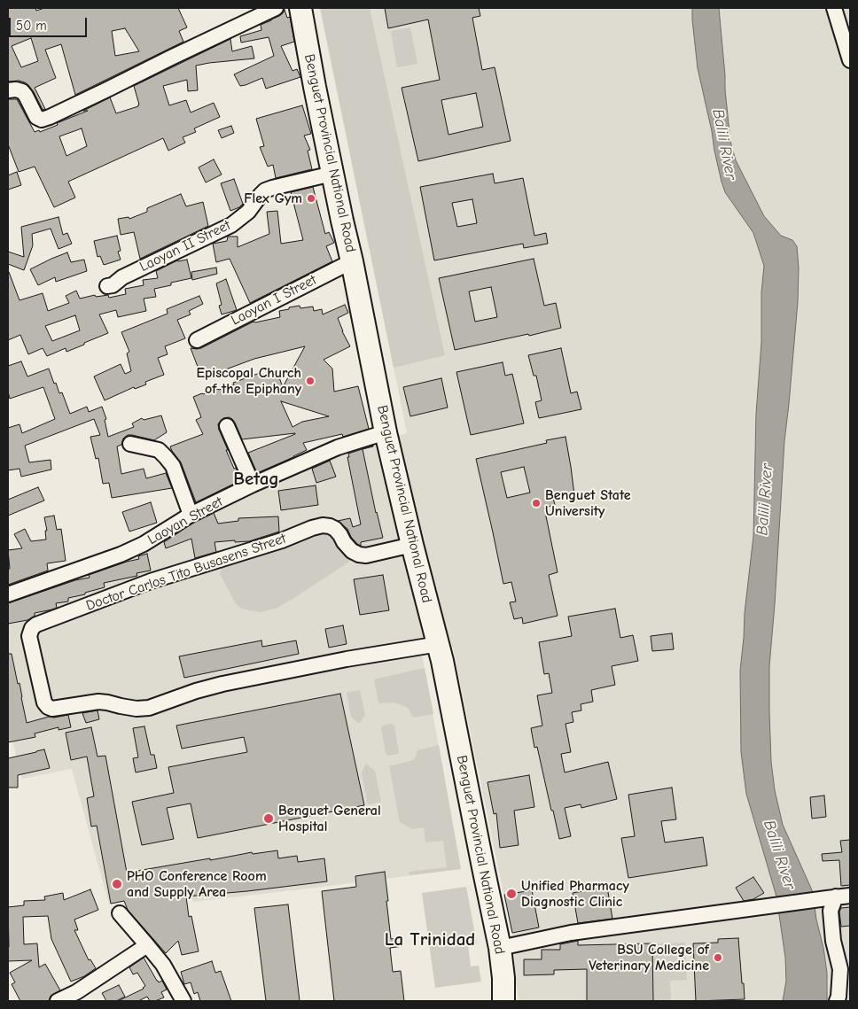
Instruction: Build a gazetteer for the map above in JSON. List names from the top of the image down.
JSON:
{
  "streets": {
    "highway": ["Benguet Provincial National Road"],
    "street": [
      "Laoyan II Street",
      "Laoyan I Street",
      "Laoyan Street",
      "Doctor Carlos Tito Busasens Street"
    ]
  },
  "crossings": [
    ["Benguet Provincial National Road", "Laoyan II Street"],
    ["Benguet Provincial National Road", "Laoyan I Street"],
    ["Benguet Provincial National Road", "Laoyan Street"],
    ["Benguet Provincial National Road", "Doctor Carlos Tito Busasens Street"]
  ],
  "districts": ["Betag", "La Trinidad"],
  "water": ["Balili River"],
  "places": [
    "Flex Gym",
    "Episcopal Church of the Epiphany",
    "Benguet State University",
    "Benguet General Hospital",
    "PHO Conference Room and Supply Area",
    "Unified Pharmacy Diagnostic Clinic",
    "BSU College of Veterinary Medicine"
  ],
  "scale_bar": "50 m"
}
